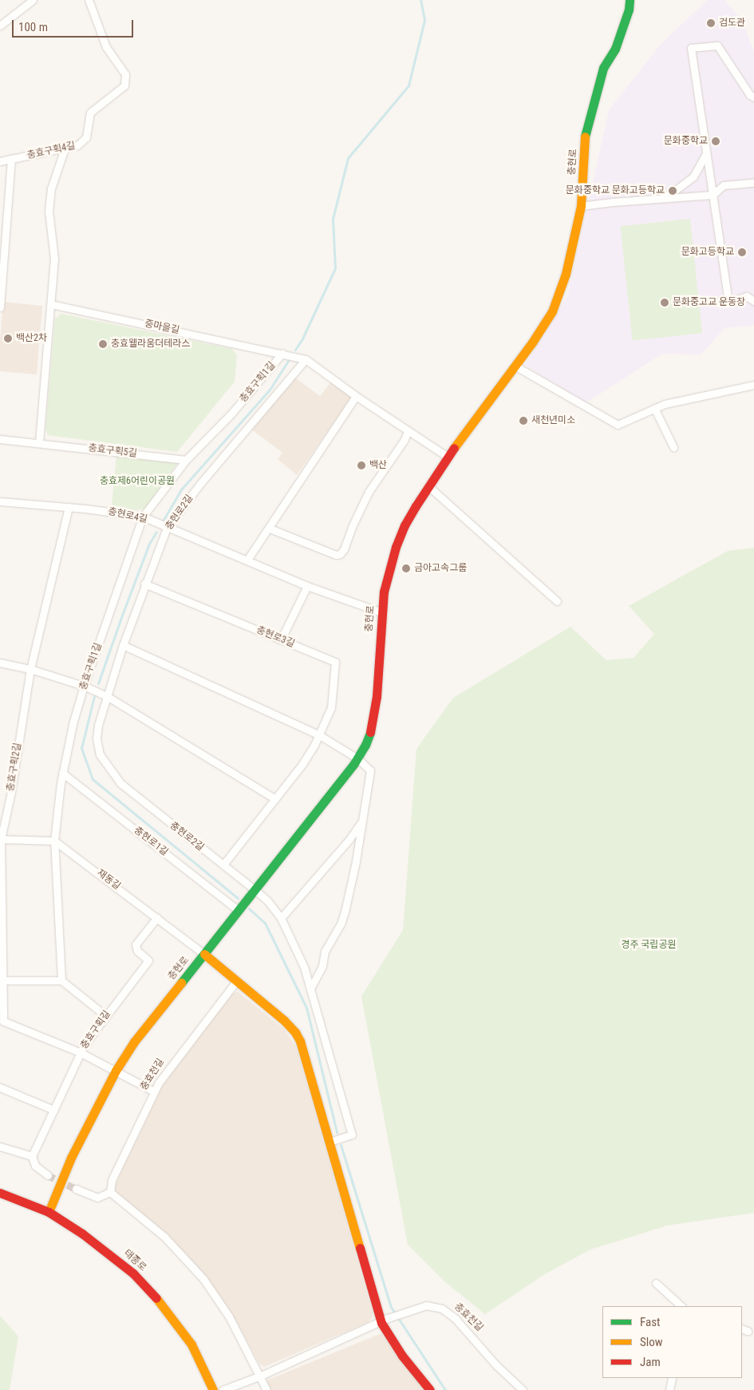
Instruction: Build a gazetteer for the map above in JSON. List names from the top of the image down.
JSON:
{
  "streets": {
    "street": [
      "충효구획4길",
      "충현로",
      "중마을길",
      "충효구획1길",
      "충효구획5길",
      "충현로2길",
      "충현로4길",
      "충현로3길",
      "충효구획2길",
      "충현로1길",
      "재동길",
      "충효구획길",
      "충효천길",
      "태종로"
    ]
  },
  "crossings": [
    ["충현로", "중마을길"],
    ["충현로", "충현로2길"],
    ["충현로", "충현로4길"],
    ["충현로", "충현로1길"],
    ["충현로", "재동길"],
    ["충현로", "태종로"],
    ["중마을길", "충효구획1길"],
    ["중마을길", "충현로2길"],
    ["충효구획1길", "충효구획5길"],
    ["충효구획1길", "충현로4길"],
    ["충효구획1길", "충현로1길"],
    ["충효구획1길", "재동길"],
    ["충현로2길", "충현로4길"],
    ["충현로2길", "충현로3길"],
    ["충현로4길", "충효구획2길"],
    ["충효구획2길", "충효구획길"],
    ["재동길", "충효구획길"]
  ],
  "parks": ["충효제6어린이공원", "경주 국립공원"],
  "places": [
    "검도관",
    "문화중학교",
    "문화중학교 문화고등학교",
    "문화고등학교",
    "문화중고교 운동장",
    "백산2차",
    "충효웰라움더테라스",
    "새천년미소",
    "백산",
    "금아고속그룹"
  ],
  "legend": ["Fast", "Slow", "Jam"],
  "scale_bar": "100 m"
}
